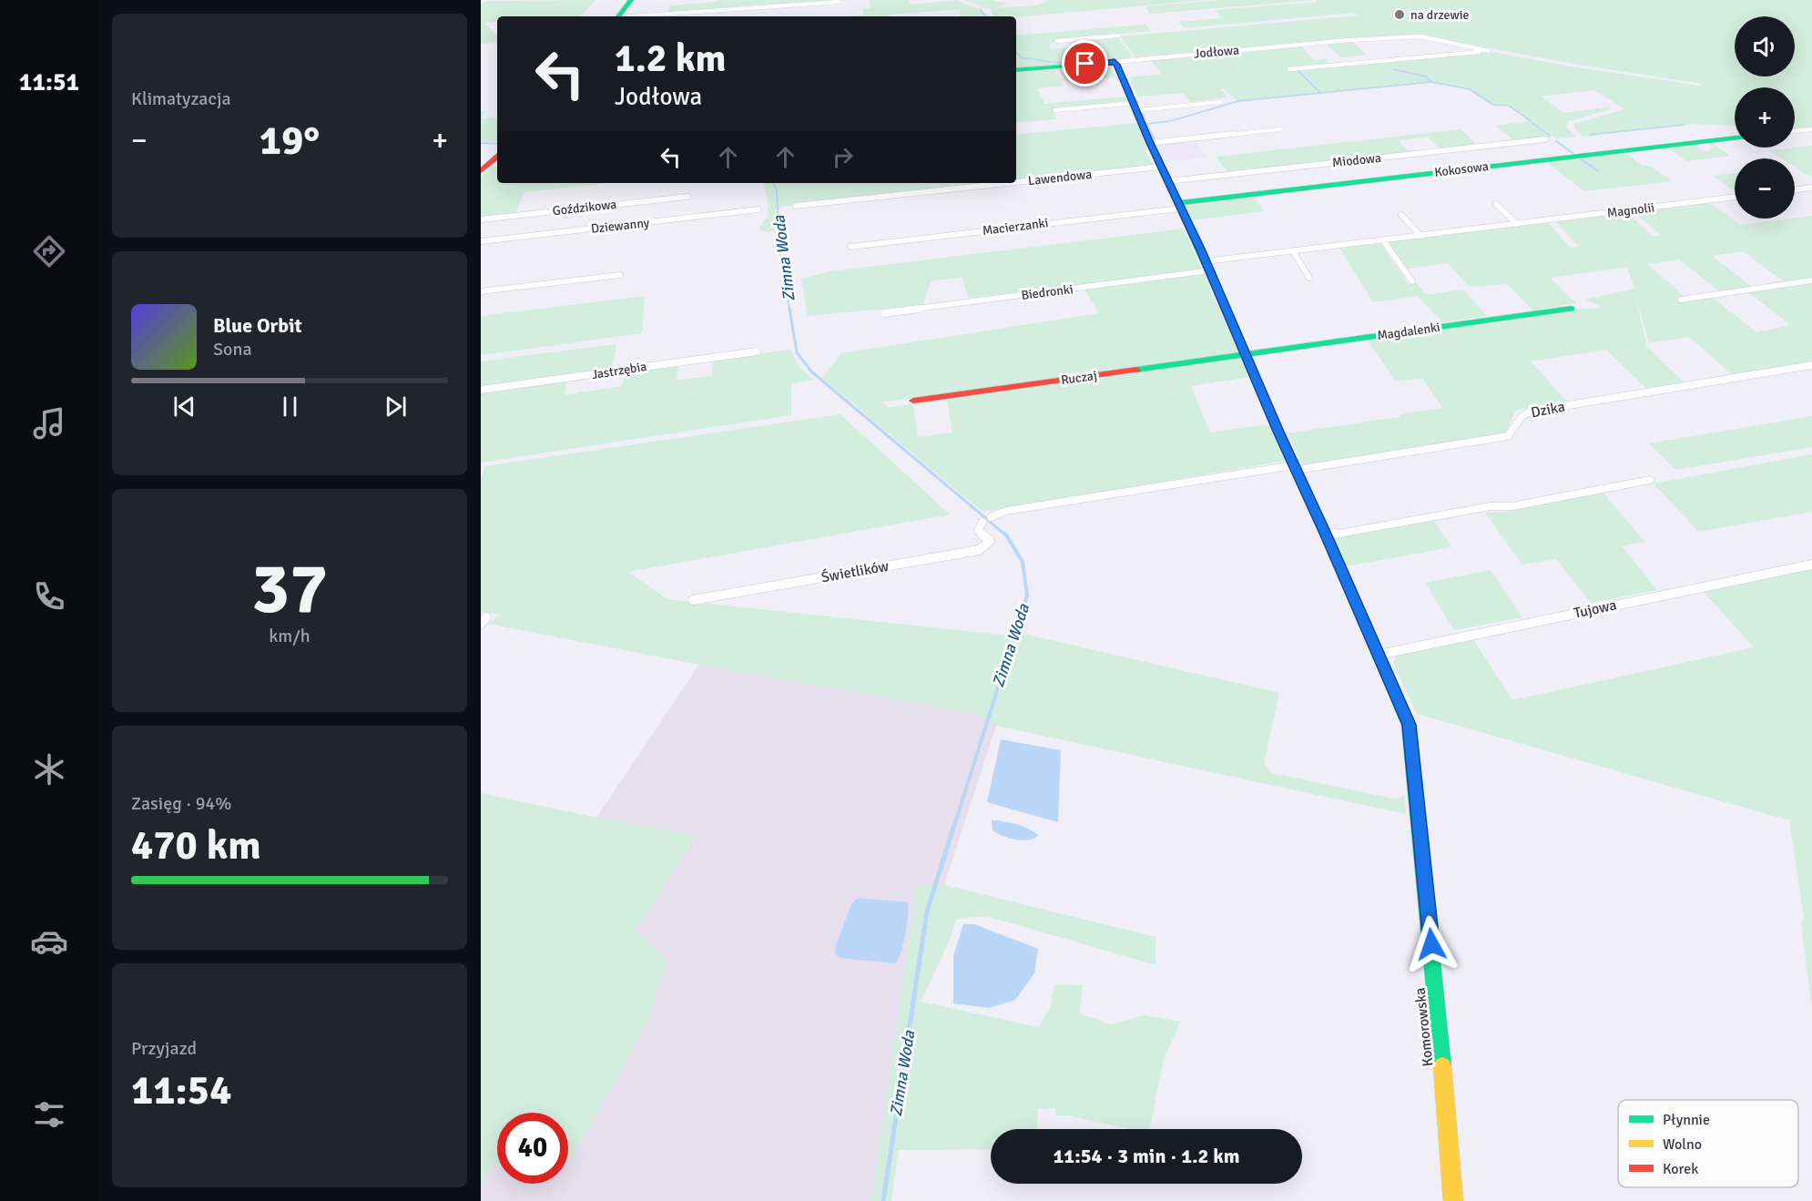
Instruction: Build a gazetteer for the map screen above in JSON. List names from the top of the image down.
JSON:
{
  "streets": {
    "street": [
      "Jodłowa",
      "Miodowa",
      "Kokosowa",
      "Lawendowa",
      "Goździkowa",
      "Magnolii",
      "Dziewanny",
      "Macierzanki",
      "Biedronki",
      "Magdalenki",
      "Jastrzębia",
      "Ruczaj",
      "Dzika",
      "Świetlików",
      "Tujowa",
      "Komorowska"
    ]
  },
  "crossings": [
    ["Jodłowa", "Komorowska"],
    ["Miodowa", "Komorowska"],
    ["Kokosowa", "Macierzanki"],
    ["Kokosowa", "Komorowska"],
    ["Lawendowa", "Komorowska"],
    ["Magnolii", "Biedronki"],
    ["Magnolii", "Komorowska"],
    ["Macierzanki", "Komorowska"],
    ["Biedronki", "Komorowska"],
    ["Magdalenki", "Ruczaj"],
    ["Magdalenki", "Komorowska"],
    ["Ruczaj", "Komorowska"],
    ["Dzika", "Komorowska"],
    ["Tujowa", "Komorowska"]
  ],
  "water": ["Zimna Woda"],
  "places": ["na drzewie"],
  "legend": ["Płynnie", "Wolno", "Korek"],
  "page": {
    "tabs": "11:51",
    "tile": [
      "Klimatyzacja",
      ["37", "km/h"],
      ["Zasięg · 94%", "470 km"],
      ["Przyjazd", "11:54"]
    ],
    "map_buttons": ["+", "−"],
    "turn": ["1.2 km", "Jodłowa"],
    "heat": ["−", "19°", "+"],
    "song": ["Blue Orbit", "Sona"],
    "limit": "40",
    "trip": "11:54 · 3 min · 1.2 km"
  }
}
